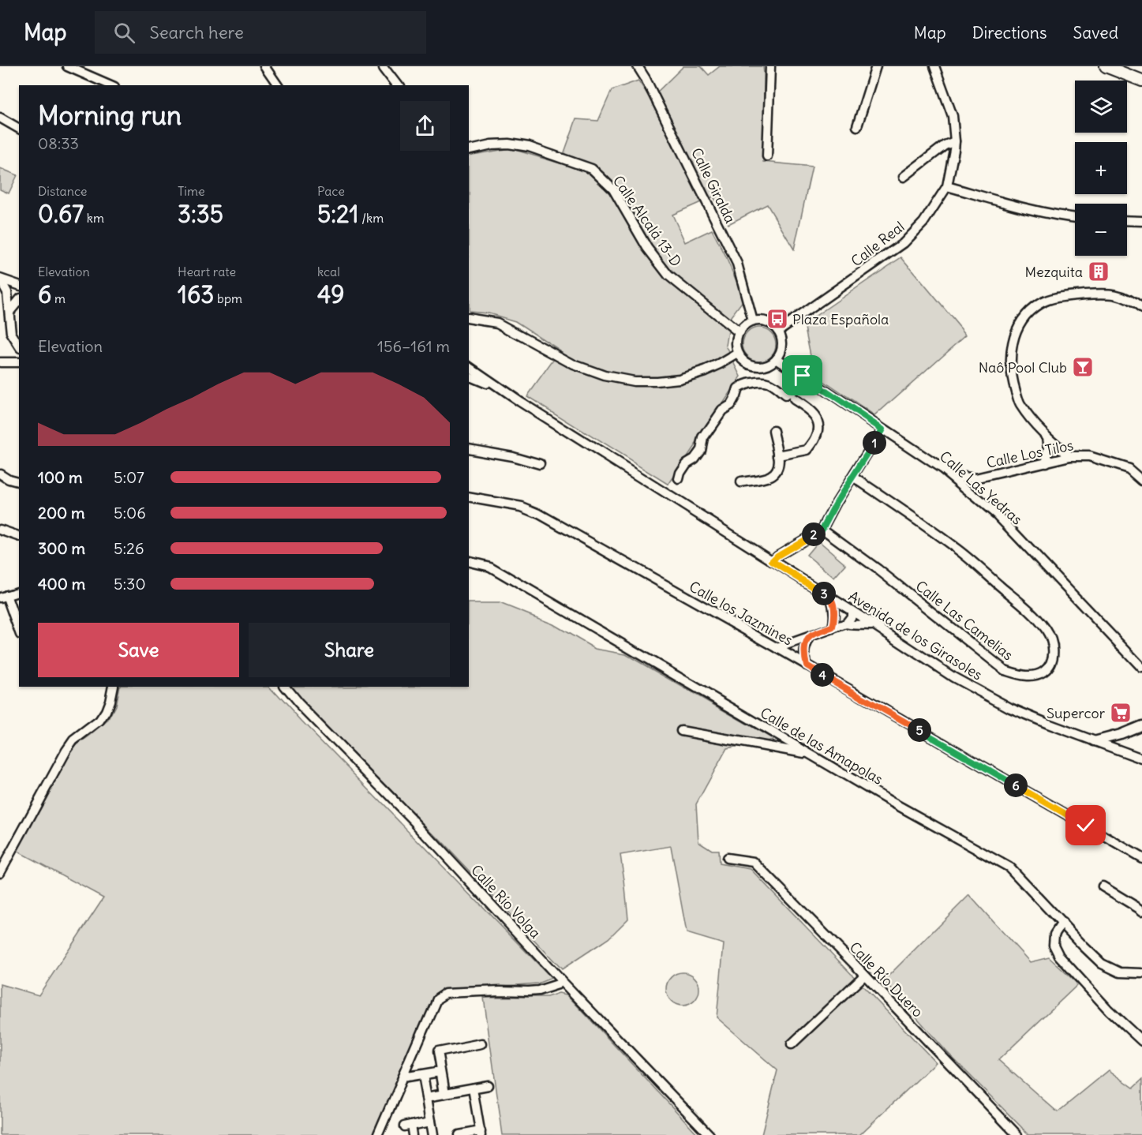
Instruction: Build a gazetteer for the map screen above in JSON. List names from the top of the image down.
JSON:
{
  "streets": {
    "street": [
      "Calle Giralda",
      "Calle Alcalá 13-D",
      "Calle Real",
      "Calle Los Tilos",
      "Calle Las Yedras",
      "Calle los Jazmines",
      "Calle Las Camelias",
      "Avenida de los Girasoles",
      "Calle de las Amapolas",
      "Calle Río Volga",
      "Calle Río Duero"
    ]
  },
  "crossings": [
    ["Calle Giralda", "Calle Alcalá 13-D"],
    ["Calle Giralda", "Calle Real"],
    ["Calle Giralda", "Calle Las Yedras"],
    ["Calle Alcalá 13-D", "Calle Real"],
    ["Calle Alcalá 13-D", "Calle Las Yedras"],
    ["Calle Real", "Calle Las Yedras"],
    ["Calle Los Tilos", "Calle Las Yedras"]
  ],
  "places": {
    "building": ["Mezquita"],
    "bus stop": ["Plaza Española"],
    "bar": ["Naô Pool Club"],
    "supermarket": ["Supercor"]
  },
  "page": {
    "header": "Map",
    "search": "Search here",
    "nav": ["Map", "Directions", "Saved"],
    "map_buttons": ["+", "−"],
    "heading": ["Morning run", "08:33"],
    "stats": [
      ["Distance", "0.67 km"],
      ["Time", "3:35"],
      ["Pace", "5:21 /km"],
      ["Elevation", "6 m"],
      ["Heart rate", "163 bpm"],
      ["kcal", "49"]
    ],
    "chart": ["Elevation", "156–161 m"],
    "pins": [
      "1",
      "2",
      "3",
      "4",
      "5",
      "6"
    ],
    "list": [
      {
        "name": "100 m",
        "note": "5:07"
      },
      {
        "name": "200 m",
        "note": "5:06"
      },
      {
        "name": "300 m",
        "note": "5:26"
      },
      {
        "name": "400 m",
        "note": "5:30"
      }
    ],
    "buttons": ["Save", "Share"]
  }
}
